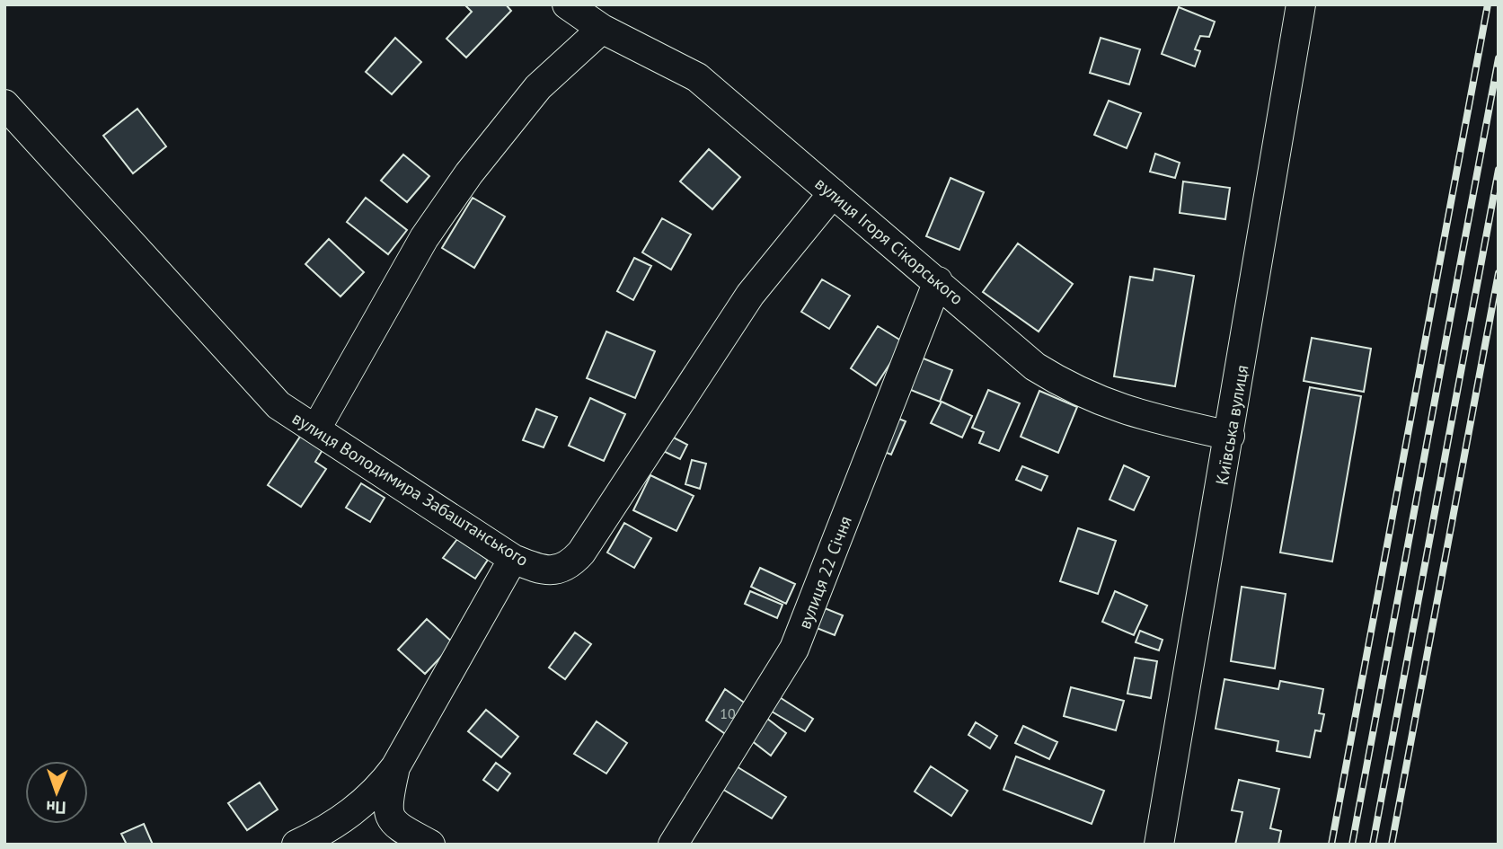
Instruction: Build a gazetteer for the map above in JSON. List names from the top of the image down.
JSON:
{
  "streets": {
    "street": [
      "вулиця Ігоря Сікорського",
      "Київська вулиця",
      "вулиця Володимира Забаштанського",
      "вулиця 22 Січня"
    ]
  },
  "crossings": [
    ["вулиця Ігоря Сікорського", "Київська вулиця"],
    ["вулиця Ігоря Сікорського", "вулиця Володимира Забаштанського"],
    ["вулиця Ігоря Сікорського", "вулиця 22 Січня"]
  ],
  "house_numbers": ["10"],
  "north": "bottom"
}
